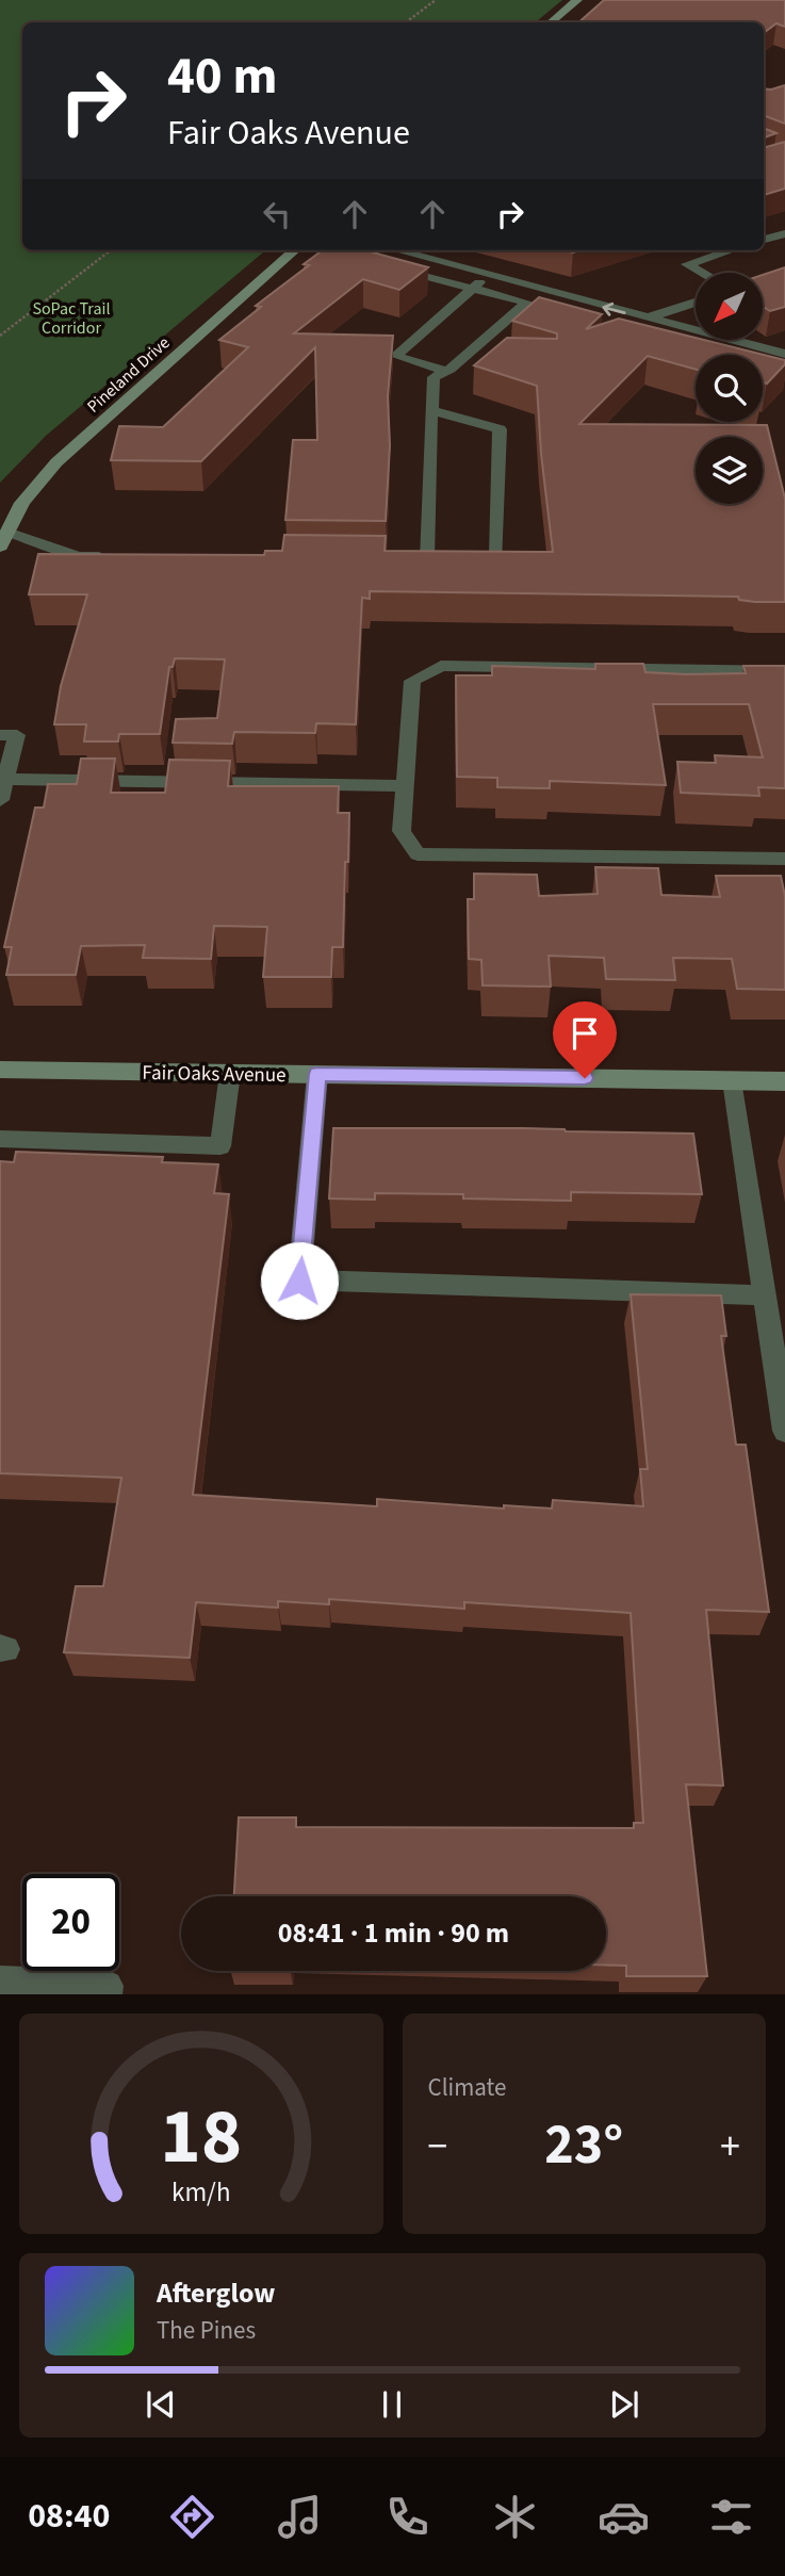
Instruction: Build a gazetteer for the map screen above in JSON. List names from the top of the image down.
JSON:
{
  "streets": {
    "street": ["Pineland Drive", "Fair Oaks Avenue"]
  },
  "parks": ["SoPac Trail Corridor"],
  "north": "bottom left",
  "page": {
    "turn": ["40 m", "Fair Oaks Avenue"],
    "limit": "20",
    "trip": "08:41 · 1 min · 90 m",
    "tile": "Climate",
    "heat": ["−", "23°", "+"],
    "song": ["Afterglow", "The Pines"],
    "tabs": "08:40",
    "gauge": ["18", "km/h"]
  }
}
